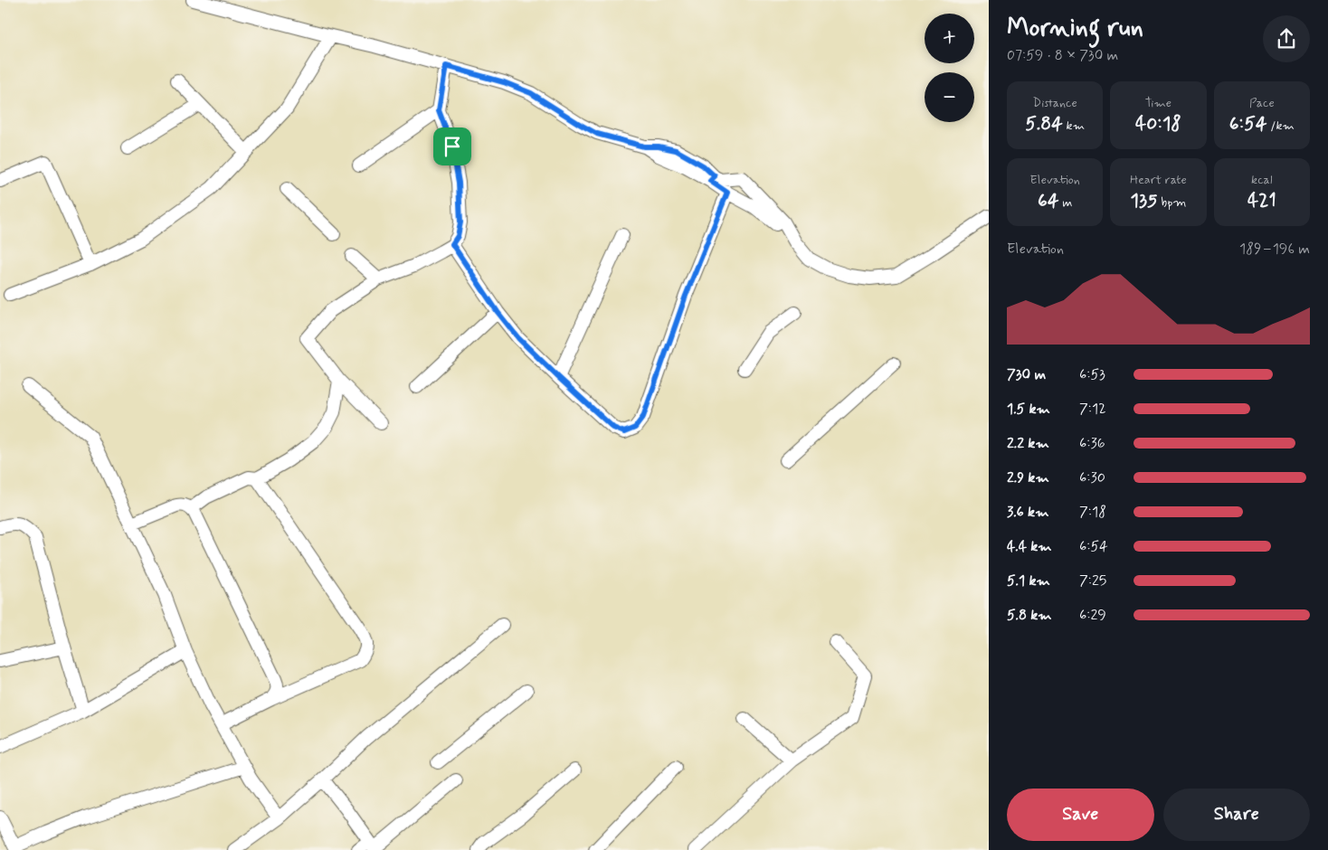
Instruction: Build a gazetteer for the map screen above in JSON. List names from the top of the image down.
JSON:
{
  "page": {
    "heading": ["Morning run", "07:59 · 8 × 730 m"],
    "map_buttons": ["+", "−"],
    "stats": [
      ["Distance", "5.84 km"],
      ["Time", "40:18"],
      ["Pace", "6:54 /km"],
      ["Elevation", "64 m"],
      ["Heart rate", "135 bpm"],
      ["kcal", "421"]
    ],
    "chart": ["Elevation", "189–196 m"],
    "list": [
      {
        "name": "730 m",
        "note": "6:53"
      },
      {
        "name": "1.5 km",
        "note": "7:12"
      },
      {
        "name": "2.2 km",
        "note": "6:36"
      },
      {
        "name": "2.9 km",
        "note": "6:30"
      },
      {
        "name": "3.6 km",
        "note": "7:18"
      },
      {
        "name": "4.4 km",
        "note": "6:54"
      },
      {
        "name": "5.1 km",
        "note": "7:25"
      },
      {
        "name": "5.8 km",
        "note": "6:29"
      }
    ],
    "buttons": ["Save", "Share"]
  }
}
